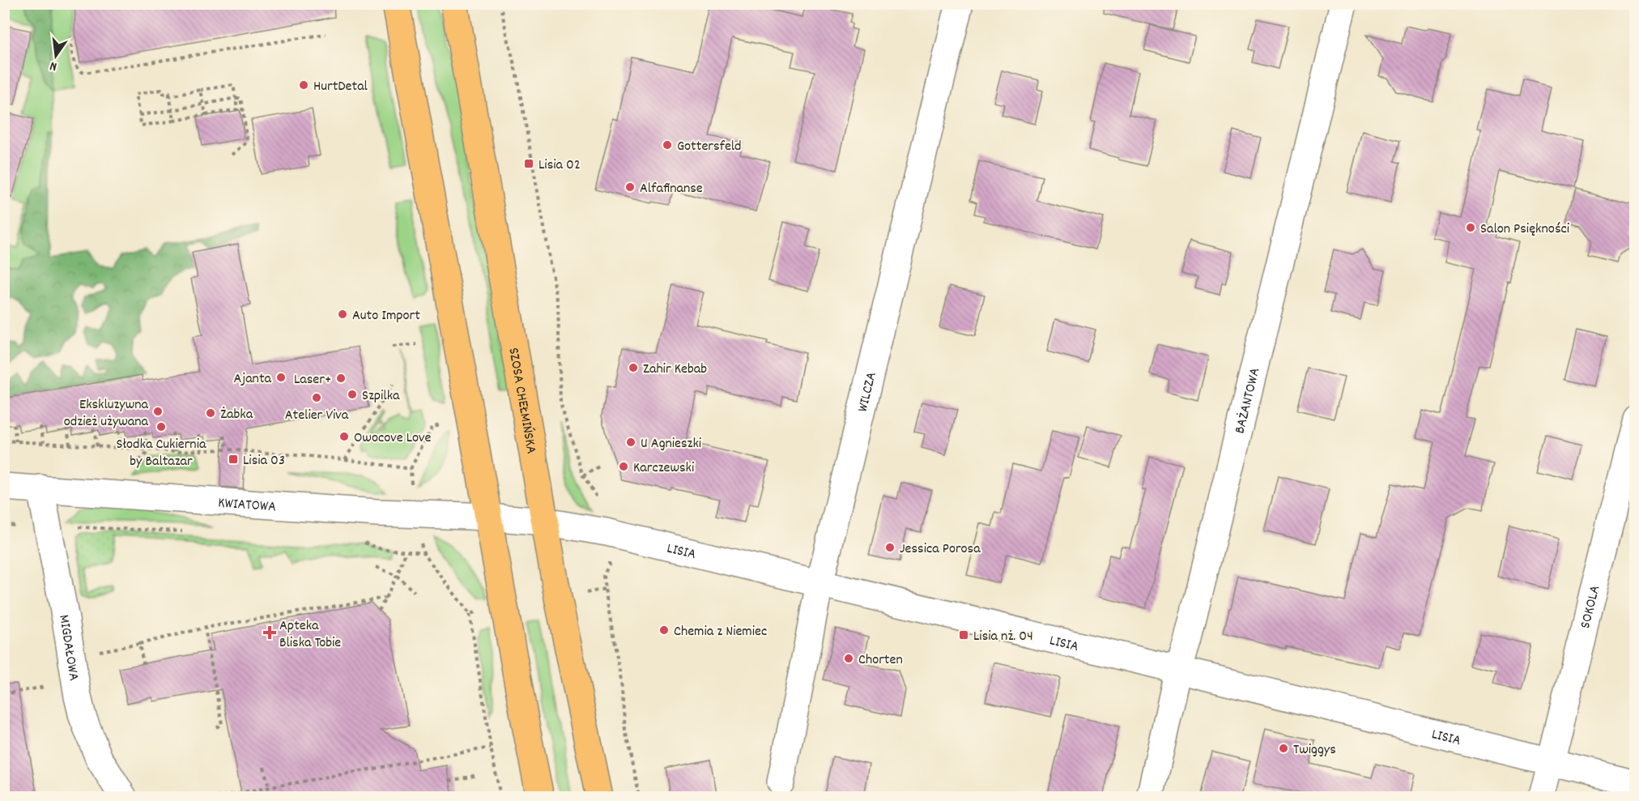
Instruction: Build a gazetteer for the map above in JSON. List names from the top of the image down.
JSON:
{
  "streets": {
    "main road": ["SZOSA CHEŁMIŃSKA"],
    "street": [
      "WILCZA",
      "BAŻANTOWA",
      "KWIATOWA",
      "LISIA",
      "SOKOLA",
      "MIGDAŁOWA"
    ]
  },
  "crossings": [
    ["WILCZA", "LISIA"],
    ["BAŻANTOWA", "LISIA"],
    ["SZOSA CHEŁMIŃSKA", "LISIA"],
    ["KWIATOWA", "LISIA"],
    ["KWIATOWA", "MIGDAŁOWA"],
    ["LISIA", "SOKOLA"]
  ],
  "places": {
    "other": [
      "HurtDetal",
      "Gottersfeld",
      "Alfafinanse",
      "Salon Psiękności",
      "Auto Import",
      "Zahir Kebab",
      "Ajanta",
      "Laser+",
      "Szpilka",
      "Atelier Viva",
      "Ekskluzywna odzież używana",
      "Żabka",
      "Słodka Cukiernia by Baltazar",
      "Owocove Love",
      "U Agnieszki",
      "Karczewski",
      "Jessica Porosa",
      "Chemia z Niemiec",
      "Chorten",
      "Twiggys"
    ],
    "transit": ["Lisia 02", "Lisia 03", "Lisia nż. 04"],
    "health": ["Apteka Bliska Tobie"]
  },
  "north": "bottom"
}
